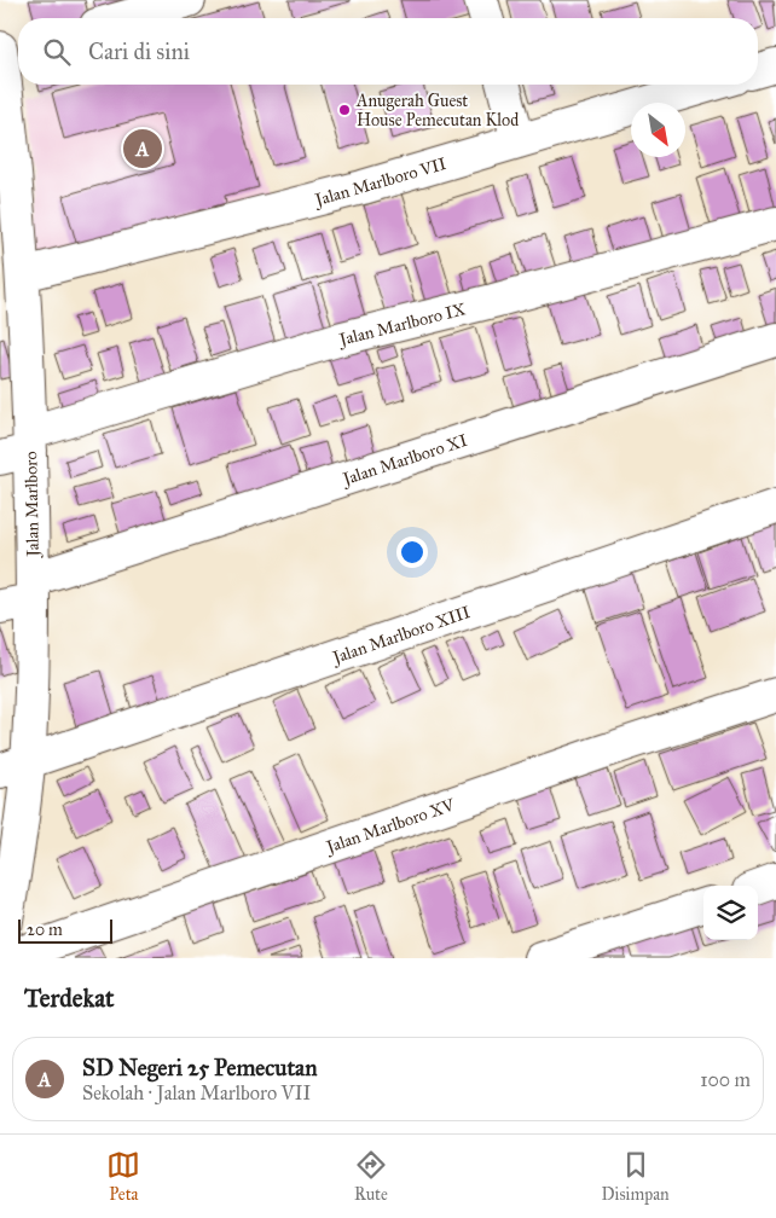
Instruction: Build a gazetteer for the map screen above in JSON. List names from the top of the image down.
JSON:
{
  "streets": {
    "street": [
      "Jalan Marlboro VII",
      "Jalan Marlboro IX",
      "Jalan Marlboro XI",
      "Jalan Marlboro",
      "Jalan Marlboro XIII",
      "Jalan Marlboro XV"
    ]
  },
  "crossings": [
    ["Jalan Marlboro VII", "Jalan Marlboro"],
    ["Jalan Marlboro IX", "Jalan Marlboro"],
    ["Jalan Marlboro XI", "Jalan Marlboro"],
    ["Jalan Marlboro", "Jalan Marlboro XIII"]
  ],
  "places": ["Anugerah Guest House Pemecutan Klod"],
  "scale_bar": "20 m",
  "north": "bottom right",
  "page": {
    "search": "Cari di sini",
    "pins": "A",
    "scale": "20 m",
    "heading": "Terdekat",
    "list": [
      {
        "mark": "A",
        "name": "SD Negeri 25 Pemecutan",
        "note": "Sekolah · Jalan Marlboro VII",
        "value": "100 m"
      }
    ],
    "nav": ["Peta", "Rute", "Disimpan"]
  }
}
